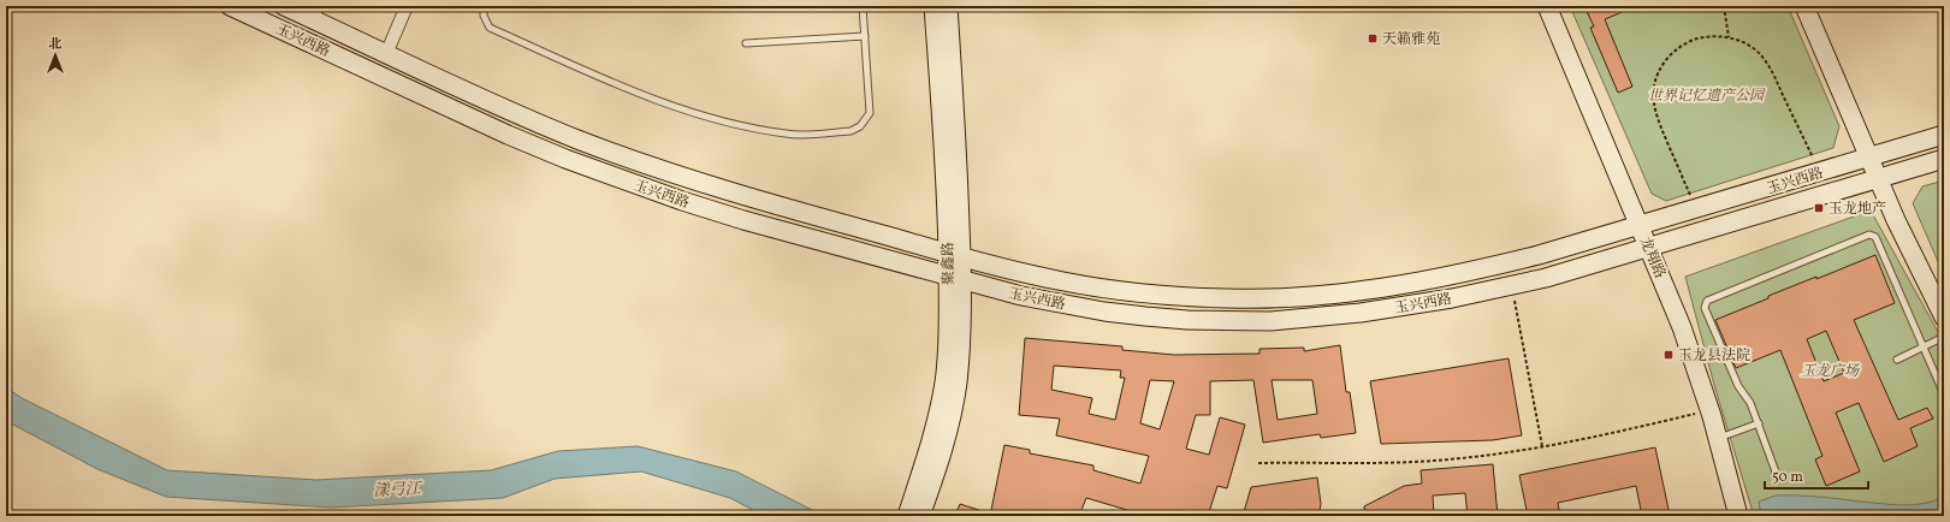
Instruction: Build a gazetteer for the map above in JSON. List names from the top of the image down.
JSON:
{
  "streets": {
    "main road": ["玉兴西路", "龙翔路", "聚鑫路"]
  },
  "crossings": [
    ["玉兴西路", "龙翔路"],
    ["玉兴西路", "聚鑫路"]
  ],
  "water": ["漾弓江"],
  "parks": ["世界记忆遗产公园", "玉龙广场"],
  "places": {
    "transit": ["天籁雅苑", "玉龙地产", "玉龙县法院"]
  },
  "scale_bar": "50 m",
  "north": "top"
}
